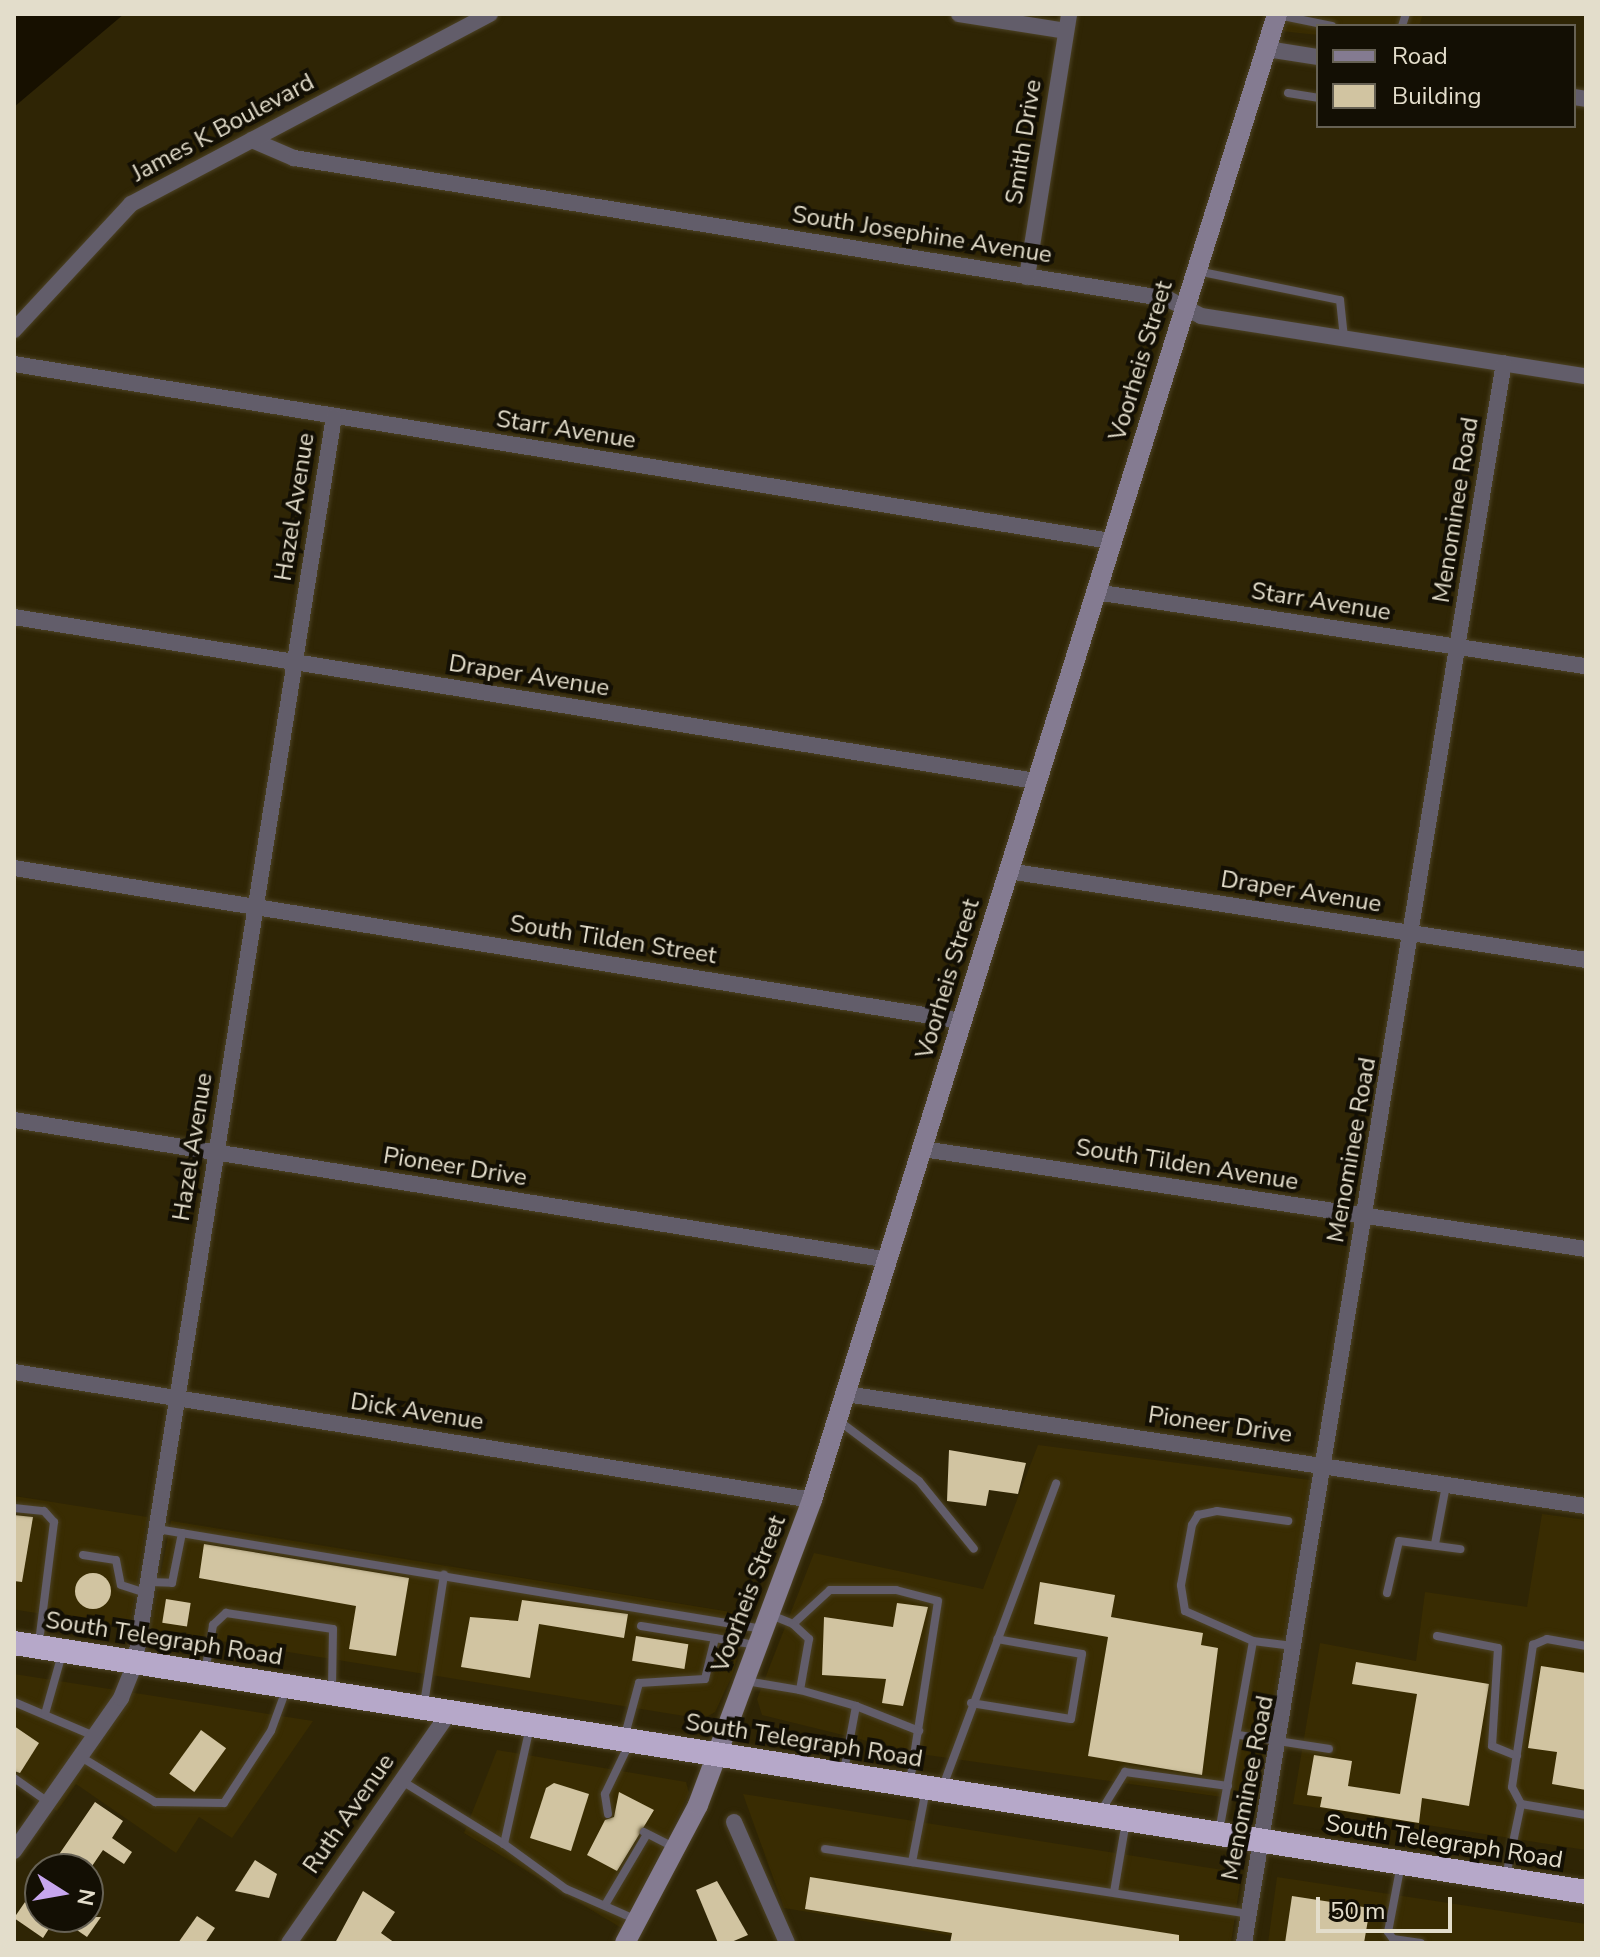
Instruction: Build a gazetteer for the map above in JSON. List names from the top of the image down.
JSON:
{
  "streets": {
    "highway": ["South Telegraph Road"],
    "street": [
      "James K Boulevard",
      "Smith Drive",
      "South Josephine Avenue",
      "Voorheis Street",
      "Starr Avenue",
      "Hazel Avenue",
      "Menominee Road",
      "Draper Avenue",
      "South Tilden Street",
      "South Tilden Avenue",
      "Pioneer Drive",
      "Dick Avenue",
      "Ruth Avenue"
    ]
  },
  "crossings": [
    ["James K Boulevard", "South Josephine Avenue"],
    ["Smith Drive", "South Josephine Avenue"],
    ["South Josephine Avenue", "Voorheis Street"],
    ["South Josephine Avenue", "Menominee Road"],
    ["Voorheis Street", "Starr Avenue"],
    ["Voorheis Street", "Draper Avenue"],
    ["Voorheis Street", "South Tilden Street"],
    ["Voorheis Street", "South Tilden Avenue"],
    ["Voorheis Street", "Pioneer Drive"],
    ["Voorheis Street", "Dick Avenue"],
    ["Voorheis Street", "South Telegraph Road"],
    ["Starr Avenue", "Hazel Avenue"],
    ["Starr Avenue", "Menominee Road"],
    ["Hazel Avenue", "Draper Avenue"],
    ["Hazel Avenue", "South Tilden Street"],
    ["Hazel Avenue", "Pioneer Drive"],
    ["Hazel Avenue", "Dick Avenue"],
    ["Hazel Avenue", "South Telegraph Road"],
    ["Menominee Road", "Draper Avenue"],
    ["Menominee Road", "South Tilden Avenue"],
    ["Menominee Road", "Pioneer Drive"],
    ["Menominee Road", "South Telegraph Road"],
    ["South Telegraph Road", "Ruth Avenue"]
  ],
  "legend": ["Road", "Building"],
  "scale_bar": "50 m",
  "north": "right"
}
